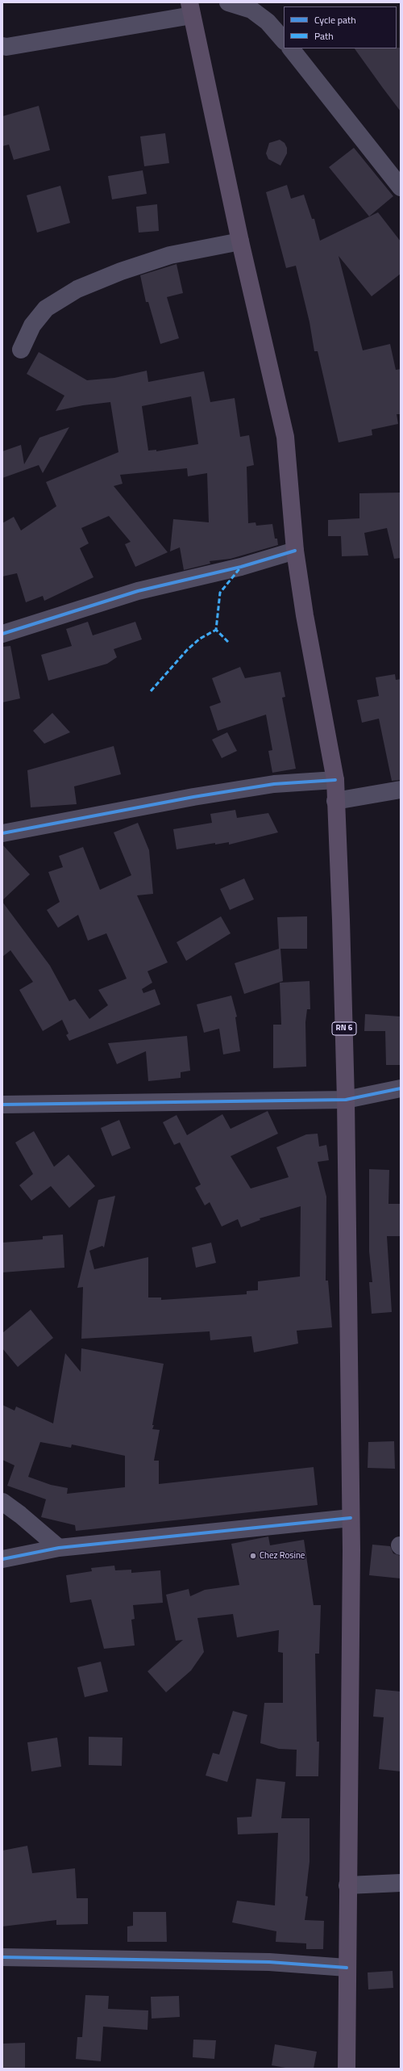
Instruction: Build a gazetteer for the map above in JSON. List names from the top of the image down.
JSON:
{
  "streets": {
    "main road": ["RN 6"]
  },
  "places": ["Chez Rosine"],
  "legend": ["Cycle path", "Path"]
}
